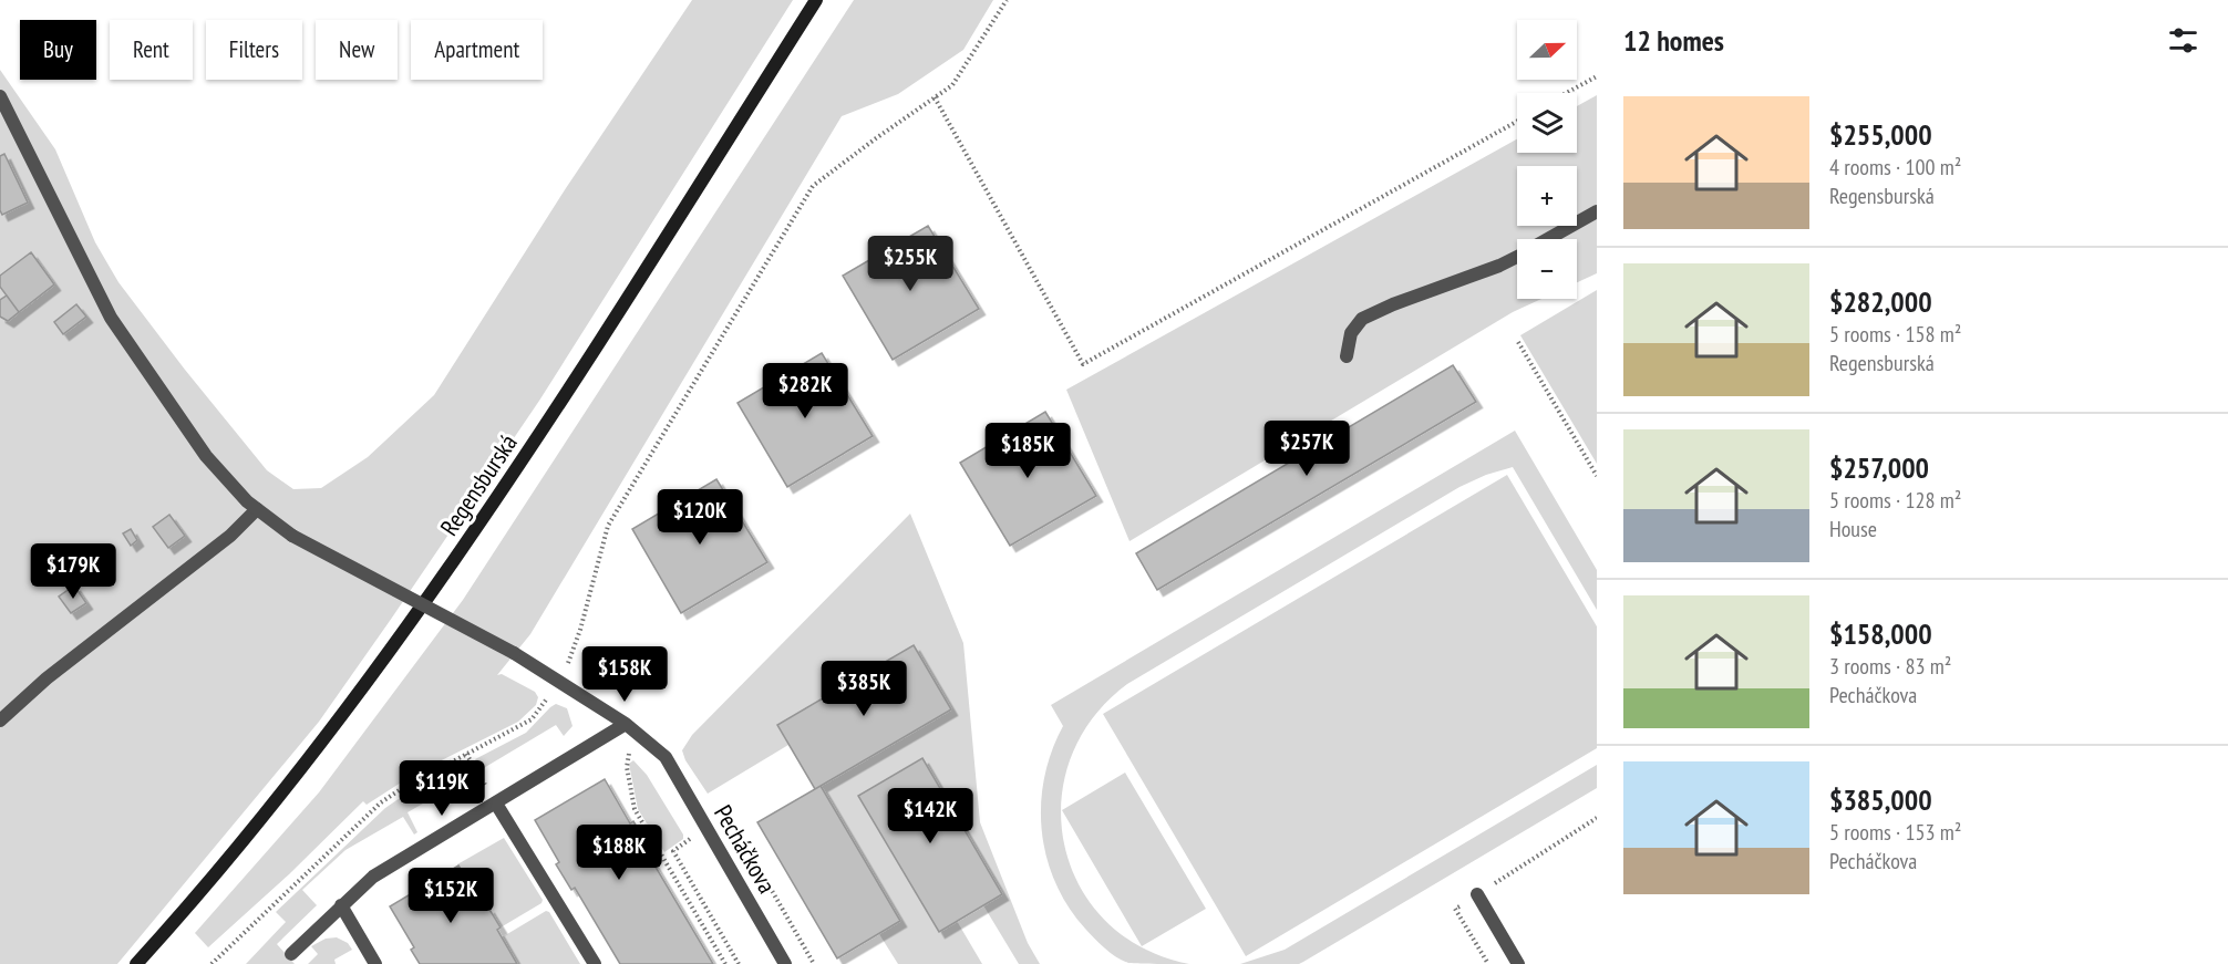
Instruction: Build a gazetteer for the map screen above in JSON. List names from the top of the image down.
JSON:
{
  "streets": {
    "main road": ["Regensburská"],
    "street": ["Pecháčkova"]
  },
  "north": "right",
  "page": {
    "heading": "12 homes",
    "map_buttons": ["+", "−"],
    "chip": [
      "Buy",
      "Rent",
      "Filters",
      "New",
      "Apartment"
    ],
    "list": [
      {
        "name": "$255,000",
        "note": "4 rooms · 100 m² · Regensburská"
      },
      {
        "name": "$282,000",
        "note": "5 rooms · 158 m² · Regensburská"
      },
      {
        "name": "$257,000",
        "note": "5 rooms · 128 m² · House"
      },
      {
        "name": "$158,000",
        "note": "3 rooms · 83 m² · Pecháčkova"
      },
      {
        "name": "$385,000",
        "note": "5 rooms · 153 m² · Pecháčkova"
      }
    ],
    "price": [
      "$255K",
      "$282K",
      "$257K",
      "$185K",
      "$120K",
      "$179K",
      "$158K",
      "$385K",
      "$119K",
      "$142K",
      "$188K",
      "$152K"
    ]
  }
}
